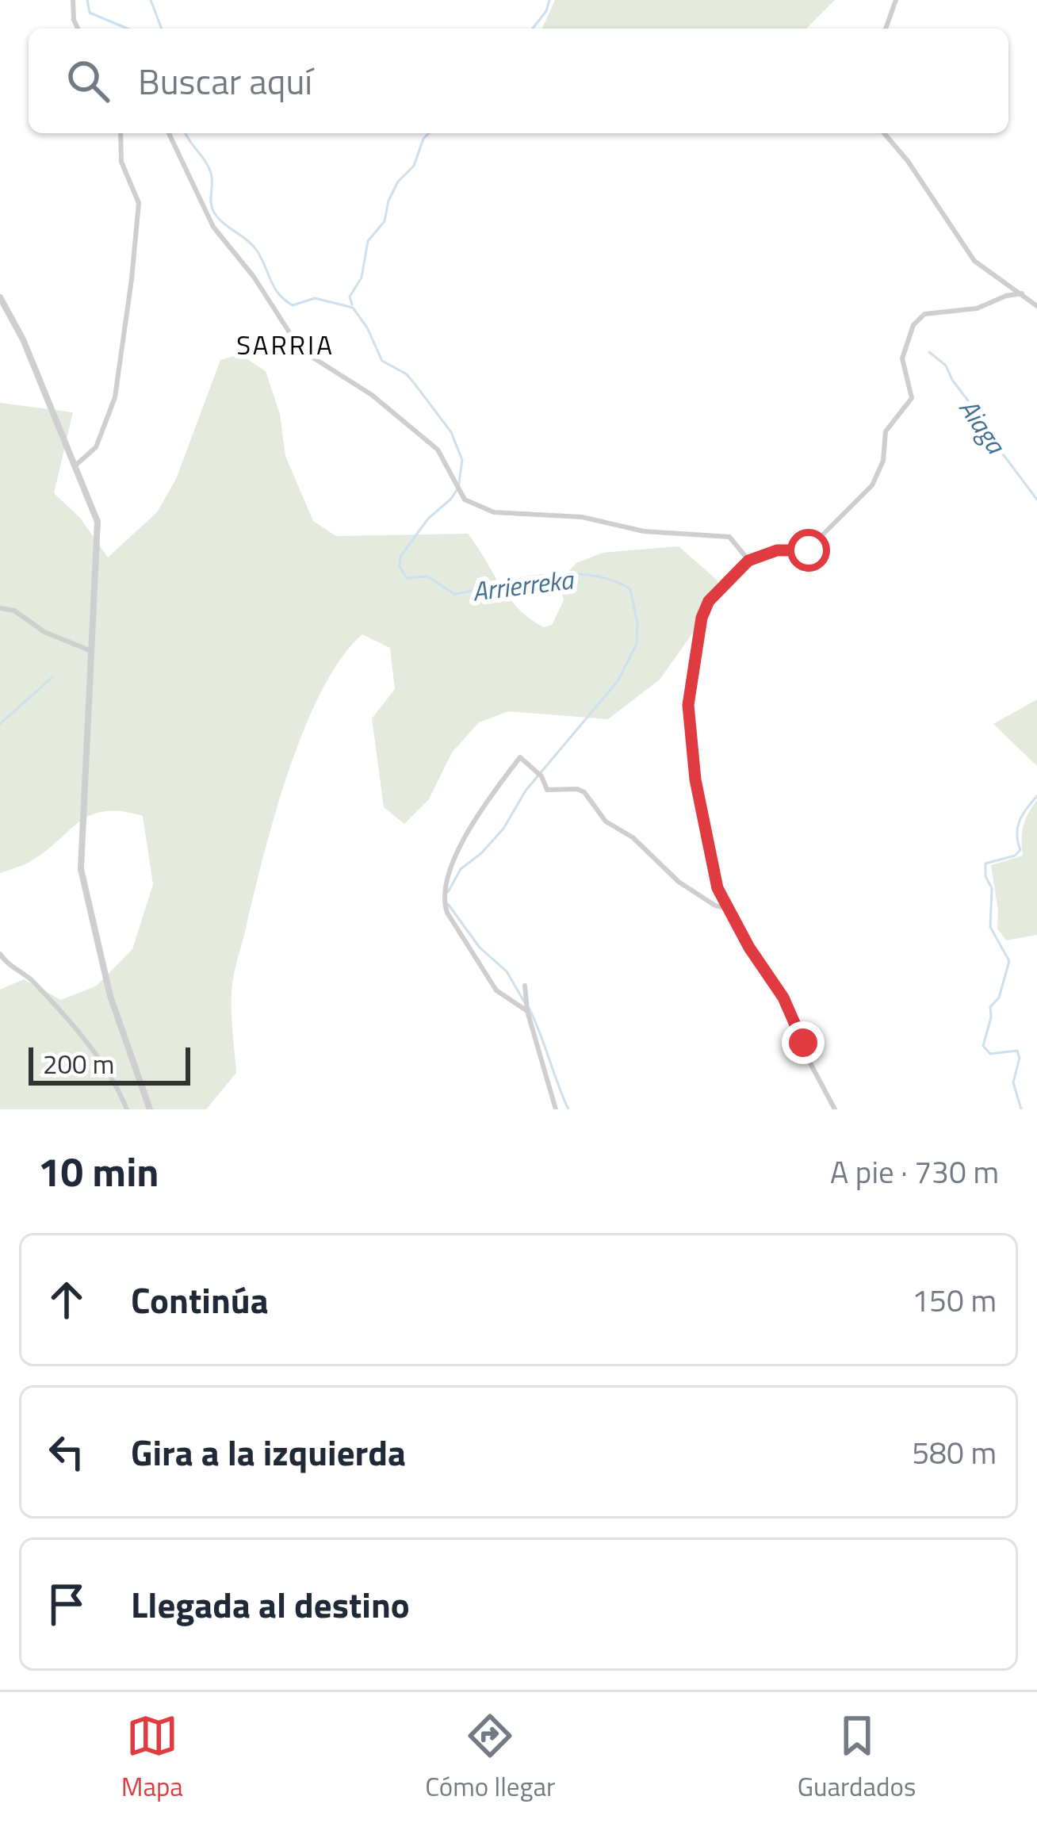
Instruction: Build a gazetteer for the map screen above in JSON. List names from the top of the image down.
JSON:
{
  "districts": ["SARRIA"],
  "water": ["Aiaga", "Arrierreka"],
  "scale_bar": "200 m",
  "page": {
    "search": "Buscar aquí",
    "scale": "200 m",
    "heading": ["10 min", "A pie · 730 m"],
    "list": [
      ["Continúa", "150 m"],
      ["Gira a la izquierda", "580 m"],
      "Llegada al destino"
    ],
    "nav": ["Mapa", "Cómo llegar", "Guardados"]
  }
}
